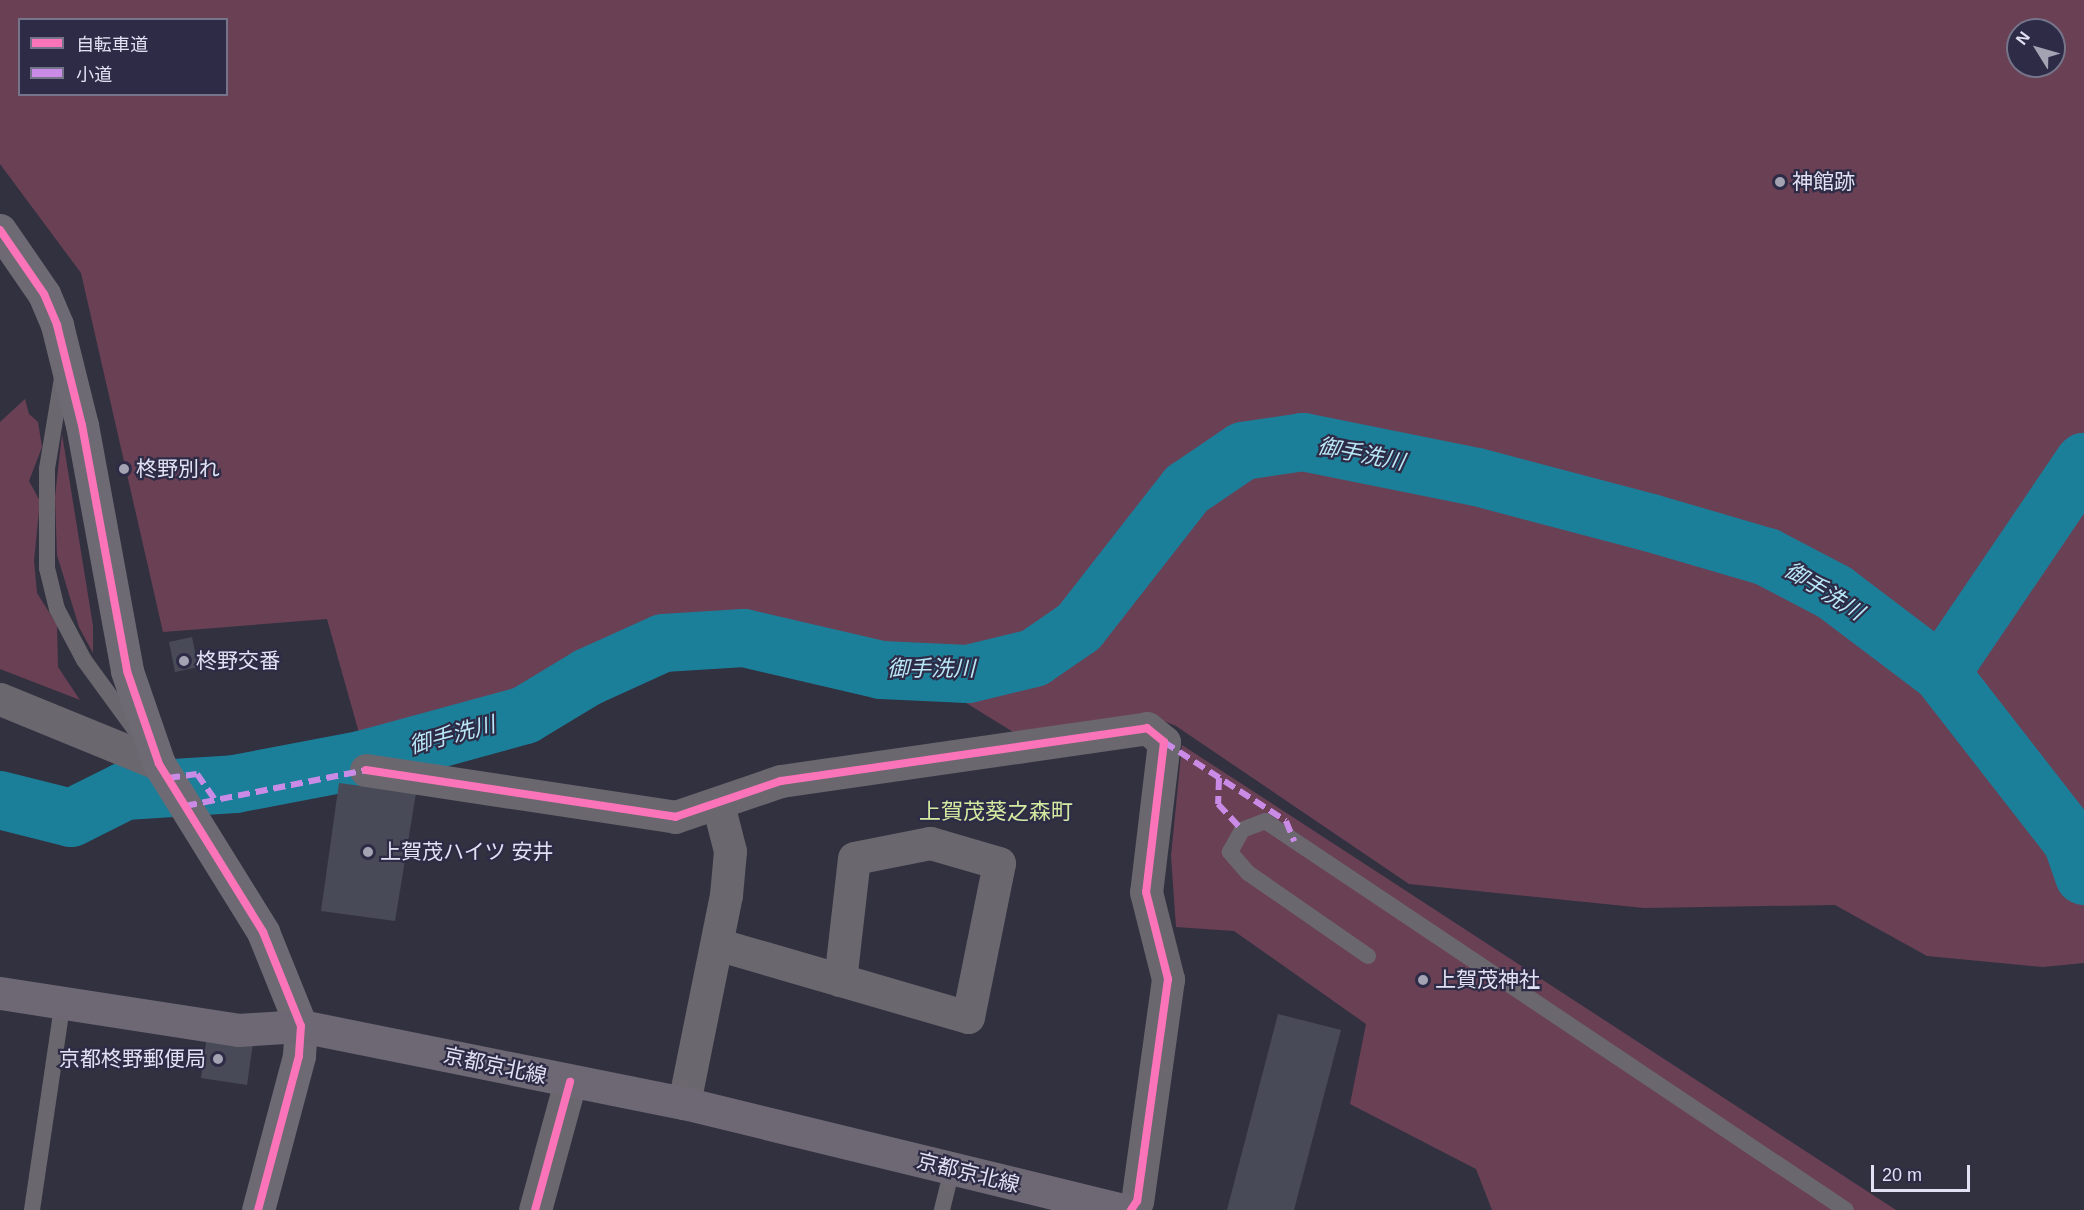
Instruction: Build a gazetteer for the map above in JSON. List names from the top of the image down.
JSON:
{
  "streets": {
    "main road": ["京都京北線"]
  },
  "districts": ["上賀茂葵之森町"],
  "water": ["御手洗川"],
  "places": [
    "神館跡",
    "柊野別れ",
    "柊野交番",
    "上賀茂ハイツ 安井",
    "上賀茂神社",
    "京都柊野郵便局"
  ],
  "legend": ["自転車道", "小道"],
  "scale_bar": "20 m",
  "north": "top left"
}
